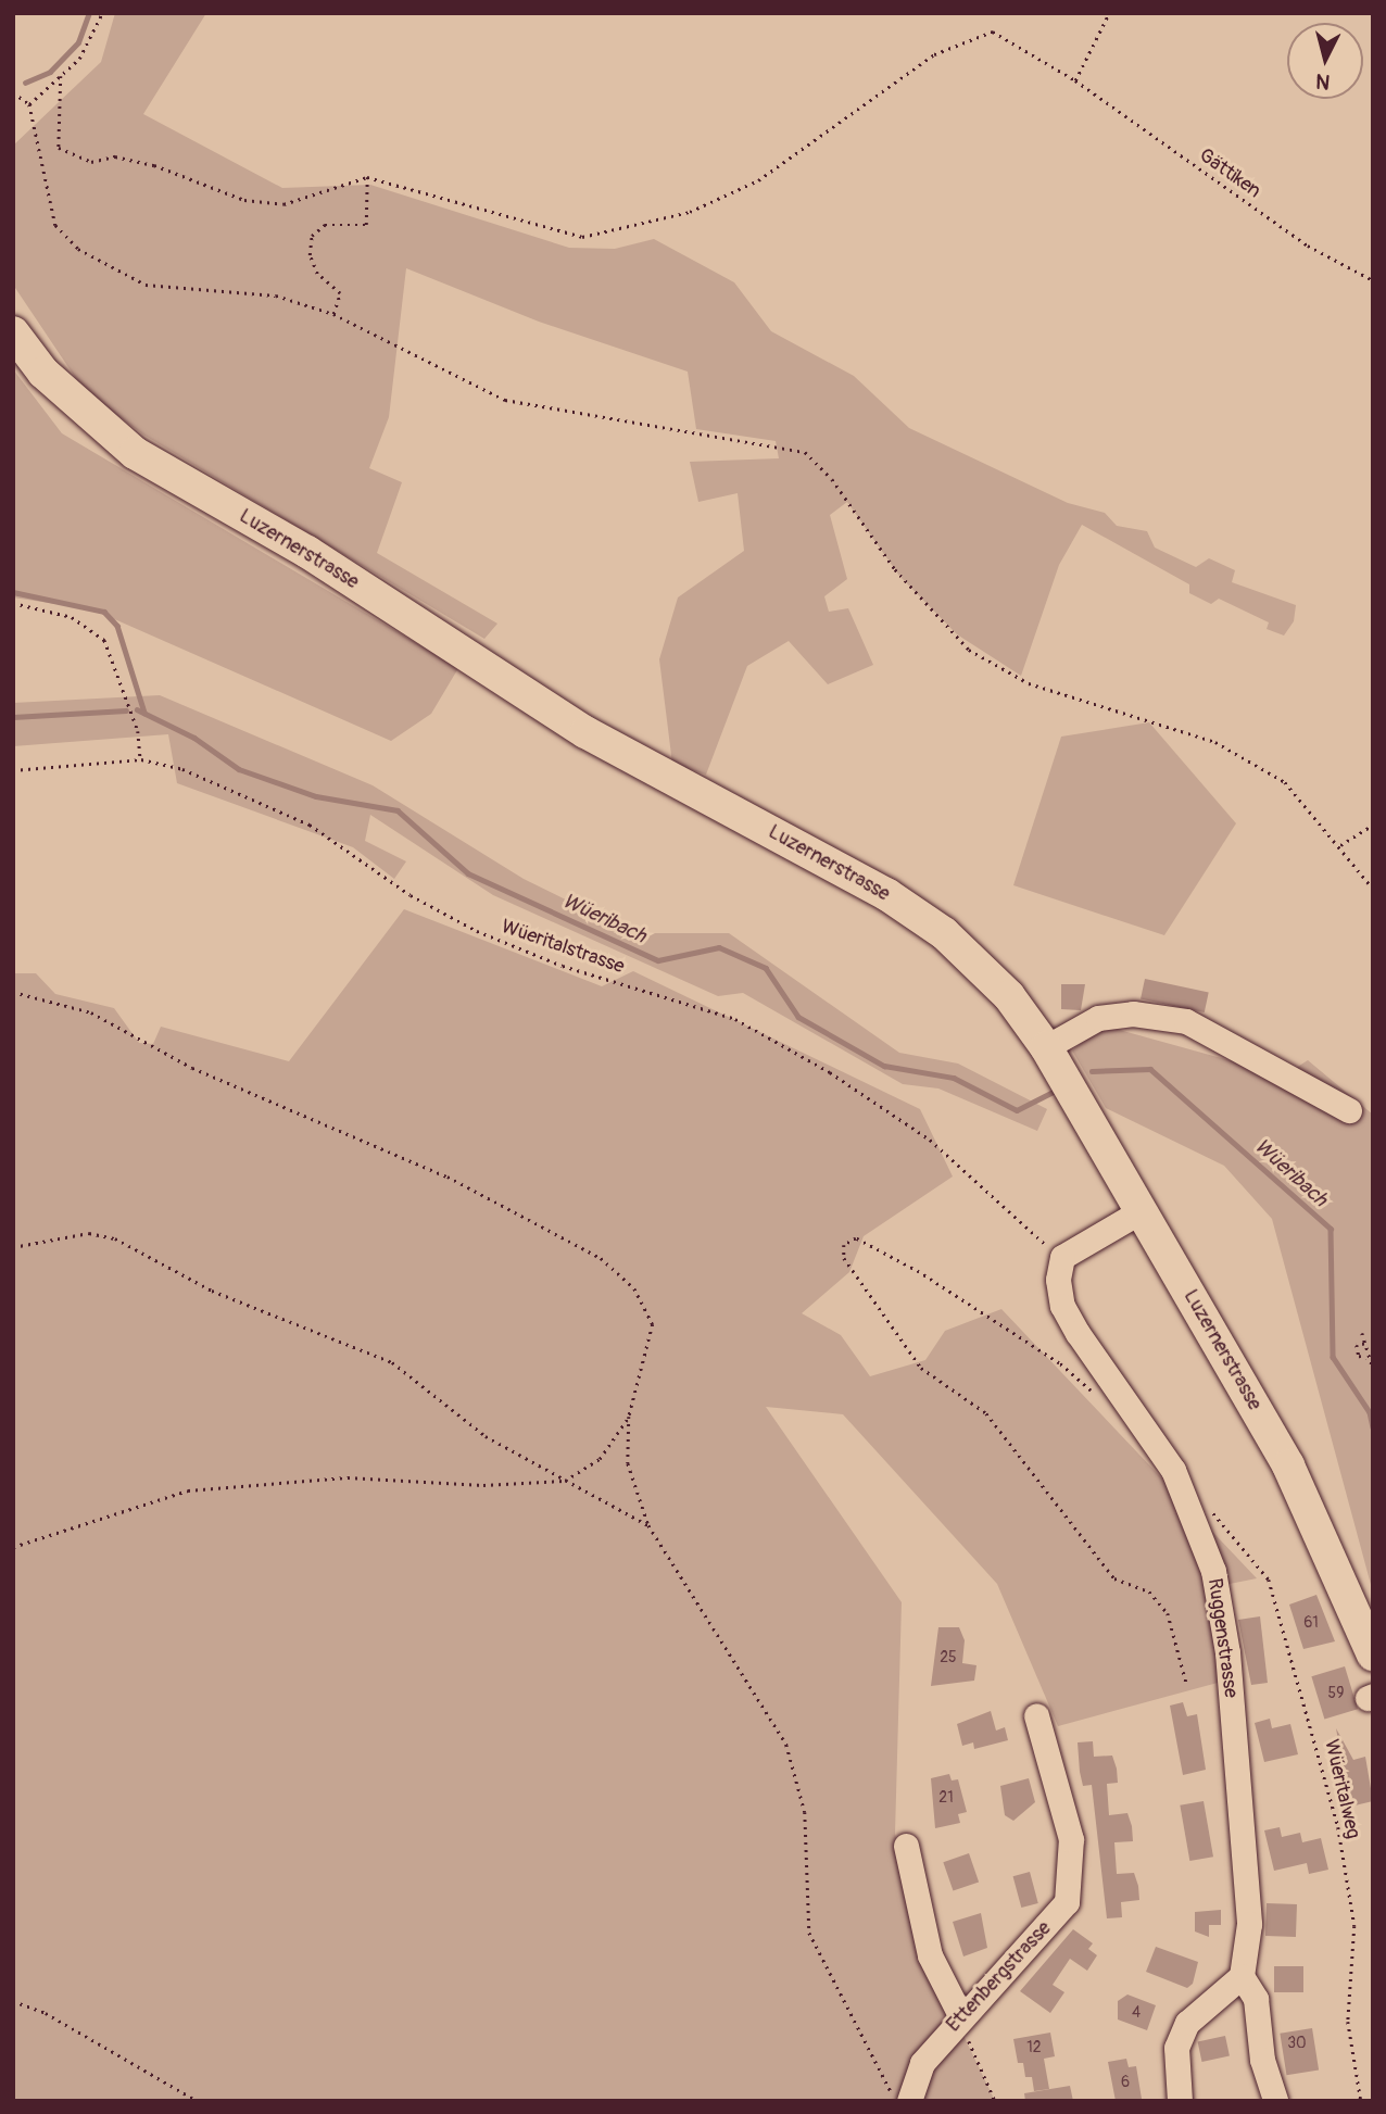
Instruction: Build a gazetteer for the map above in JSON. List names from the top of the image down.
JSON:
{
  "streets": {
    "main road": ["Luzernerstrasse"],
    "street": ["Ruggenstrasse", "Ettenbergstrasse"],
    "path": ["Gättiken", "Wüeritalstrasse", "Wüeritalweg"]
  },
  "crossings": [
    ["Wüeritalstrasse", "Ruggenstrasse"]
  ],
  "water": ["Wüeribach"],
  "house_numbers": [
    "61",
    "25",
    "59",
    "21",
    "4",
    "30",
    "12",
    "6"
  ],
  "north": "bottom"
}
